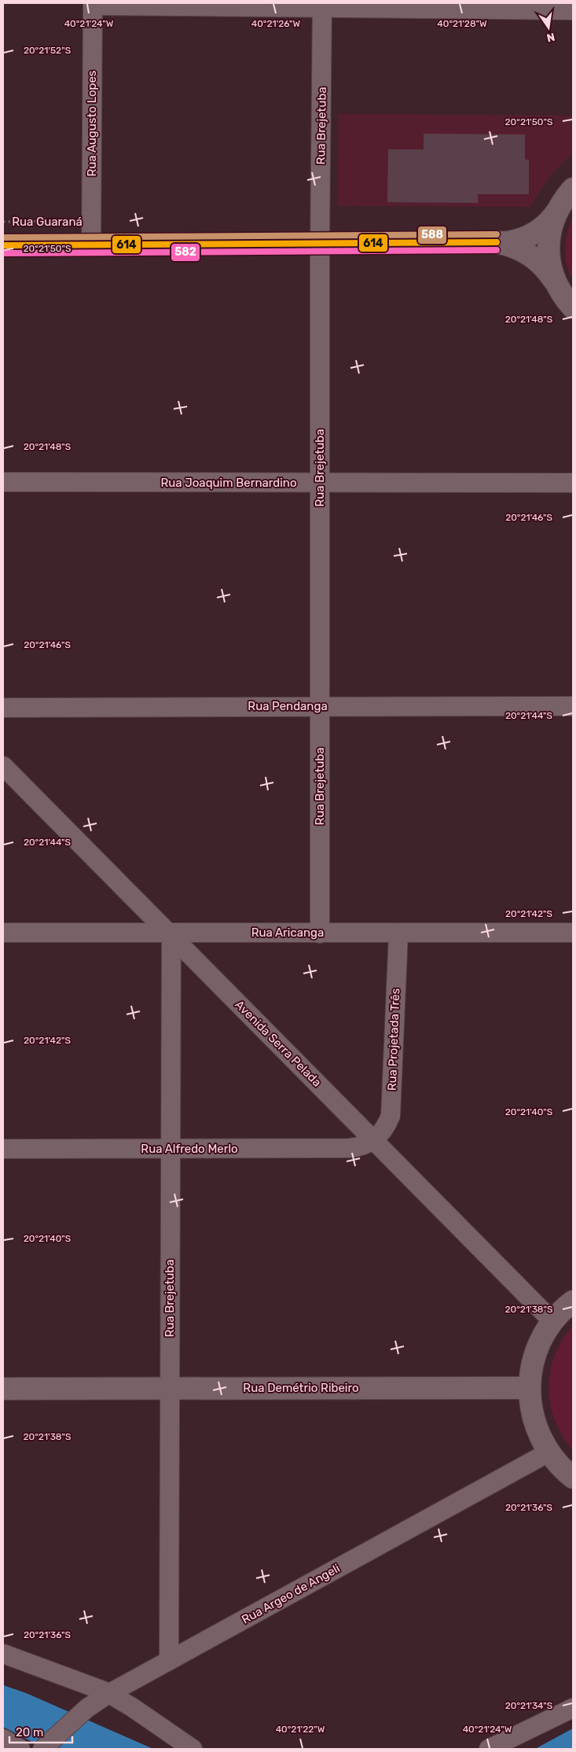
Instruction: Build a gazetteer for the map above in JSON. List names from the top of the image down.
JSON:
{
  "streets": {
    "street": [
      "Rua Augusto Lopes",
      "Rua Brejetuba",
      "Rua Guaraná",
      "Rua Joaquim Bernardino",
      "Rua Pendanga",
      "Rua Aricanga",
      "Rua Projetada Três",
      "Avenida Serra Pelada",
      "Rua Alfredo Merlo",
      "Rua Demétrio Ribeiro",
      "Rua Argeo de Angeli"
    ]
  },
  "crossings": [
    ["Rua Augusto Lopes", "Rua Guaraná"],
    ["Rua Brejetuba", "Rua Guaraná"],
    ["Rua Brejetuba", "Rua Joaquim Bernardino"],
    ["Rua Brejetuba", "Rua Pendanga"],
    ["Rua Brejetuba", "Rua Aricanga"],
    ["Rua Brejetuba", "Avenida Serra Pelada"],
    ["Rua Brejetuba", "Rua Alfredo Merlo"],
    ["Rua Brejetuba", "Rua Demétrio Ribeiro"],
    ["Rua Brejetuba", "Rua Argeo de Angeli"],
    ["Rua Aricanga", "Rua Projetada Três"],
    ["Rua Aricanga", "Avenida Serra Pelada"],
    ["Rua Projetada Três", "Avenida Serra Pelada"],
    ["Rua Projetada Três", "Rua Alfredo Merlo"],
    ["Avenida Serra Pelada", "Rua Alfredo Merlo"]
  ],
  "lines": ["transit line 588", "transit line 614", "transit line 582"],
  "scale_bar": "20 m",
  "north": "bottom",
  "coordinates": [
    "40°21'24\"W",
    "40°21'26\"W",
    "40°21'28\"W",
    "20°21'52\"S",
    "20°21'50\"S",
    "20°21'48\"S",
    "20°21'46\"S",
    "20°21'44\"S",
    "20°21'42\"S",
    "20°21'40\"S",
    "20°21'38\"S",
    "20°21'36\"S",
    "20°21'34\"S",
    "40°21'22\"W"
  ]
}
